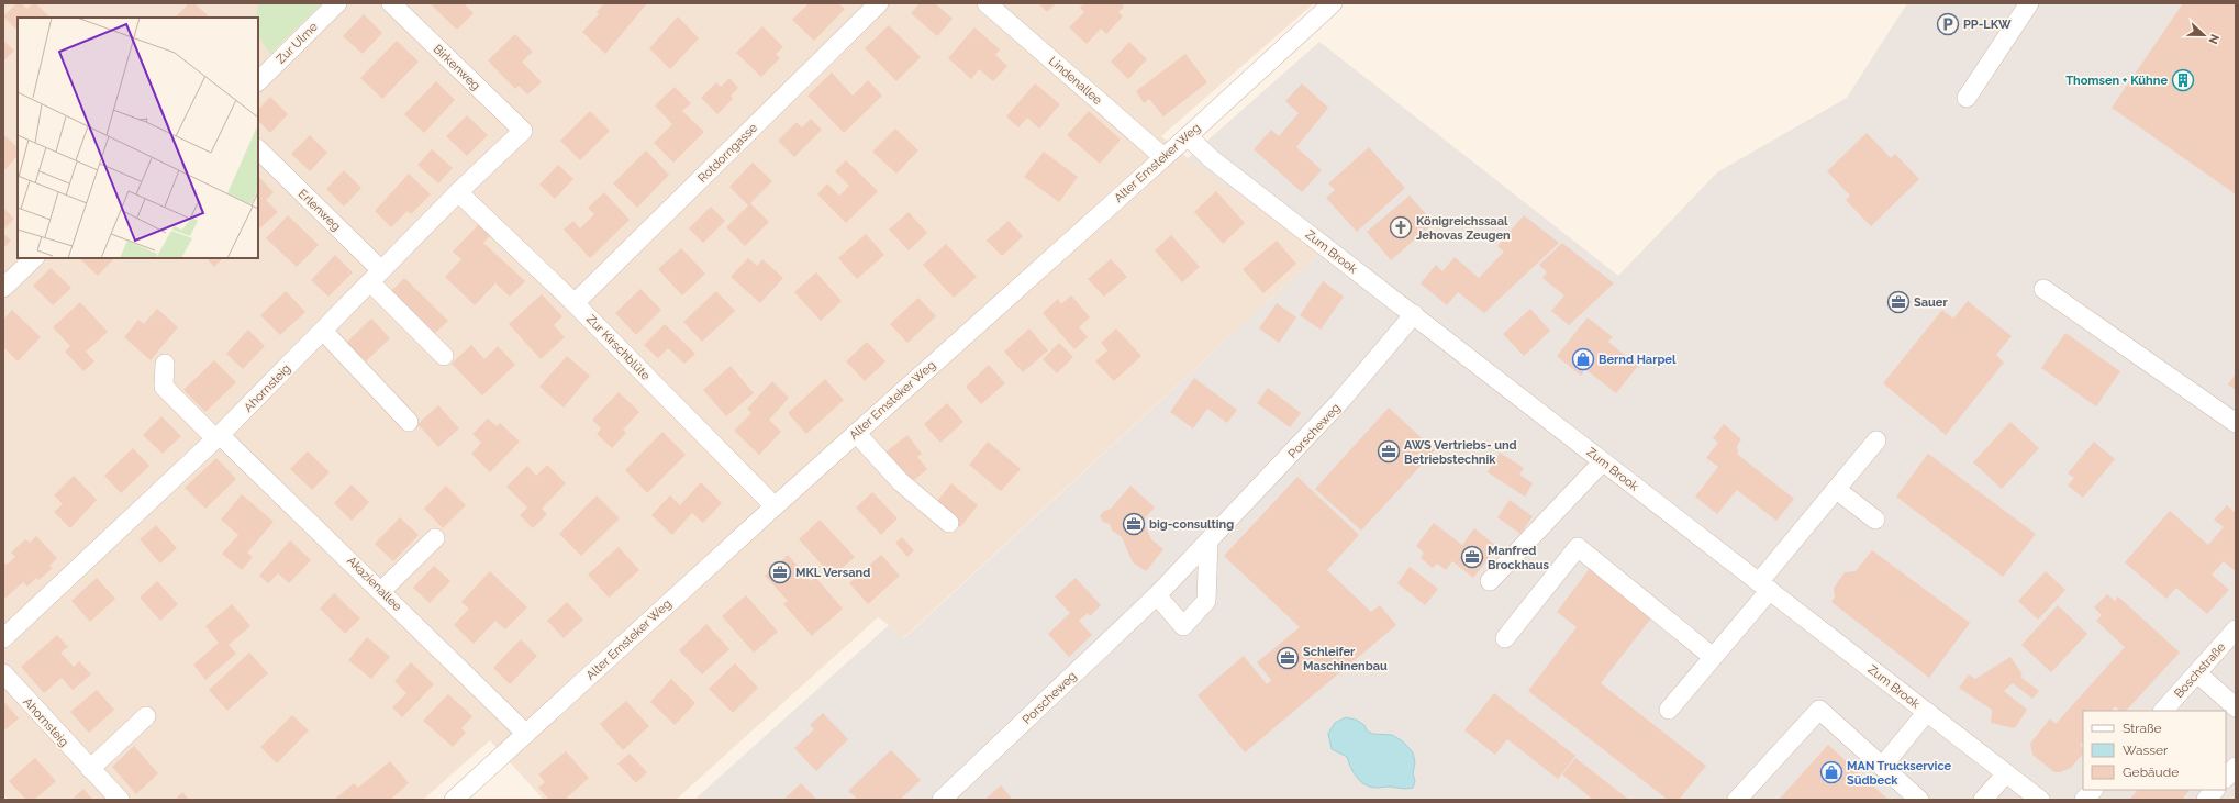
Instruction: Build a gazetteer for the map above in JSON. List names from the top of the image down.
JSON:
{
  "streets": {
    "street": [
      "Zur Ulme",
      "Birkenweg",
      "Lindenallee",
      "Rotdorngasse",
      "Alter Emsteker Weg",
      "Erlenweg",
      "Zum Brook",
      "Zur Kirschblüte",
      "Ahornsteig",
      "Porscheweg",
      "Akazienallee",
      "Boschstraße"
    ]
  },
  "crossings": [
    ["Birkenweg", "Ahornsteig"],
    ["Lindenallee", "Alter Emsteker Weg"],
    ["Rotdorngasse", "Zur Kirschblüte"],
    ["Alter Emsteker Weg", "Zum Brook"],
    ["Alter Emsteker Weg", "Zur Kirschblüte"],
    ["Alter Emsteker Weg", "Akazienallee"],
    ["Erlenweg", "Ahornsteig"],
    ["Zum Brook", "Porscheweg"],
    ["Zur Kirschblüte", "Ahornsteig"],
    ["Ahornsteig", "Akazienallee"]
  ],
  "places": {
    "parking": ["PP-LKW"],
    "building": ["Thomsen + Kühne"],
    "church": ["Königreichssaal Jehovas Zeugen"],
    "office": [
      "Sauer",
      "AWS Vertriebs- und Betriebstechnik",
      "big-consulting",
      "Manfred Brockhaus",
      "MKL Versand",
      "Schleifer Maschinenbau"
    ],
    "shop": ["Bernd Harpel", "MAN Truckservice Südbeck"]
  },
  "legend": ["Straße", "Wasser", "Gebäude"],
  "north": "right"
}
